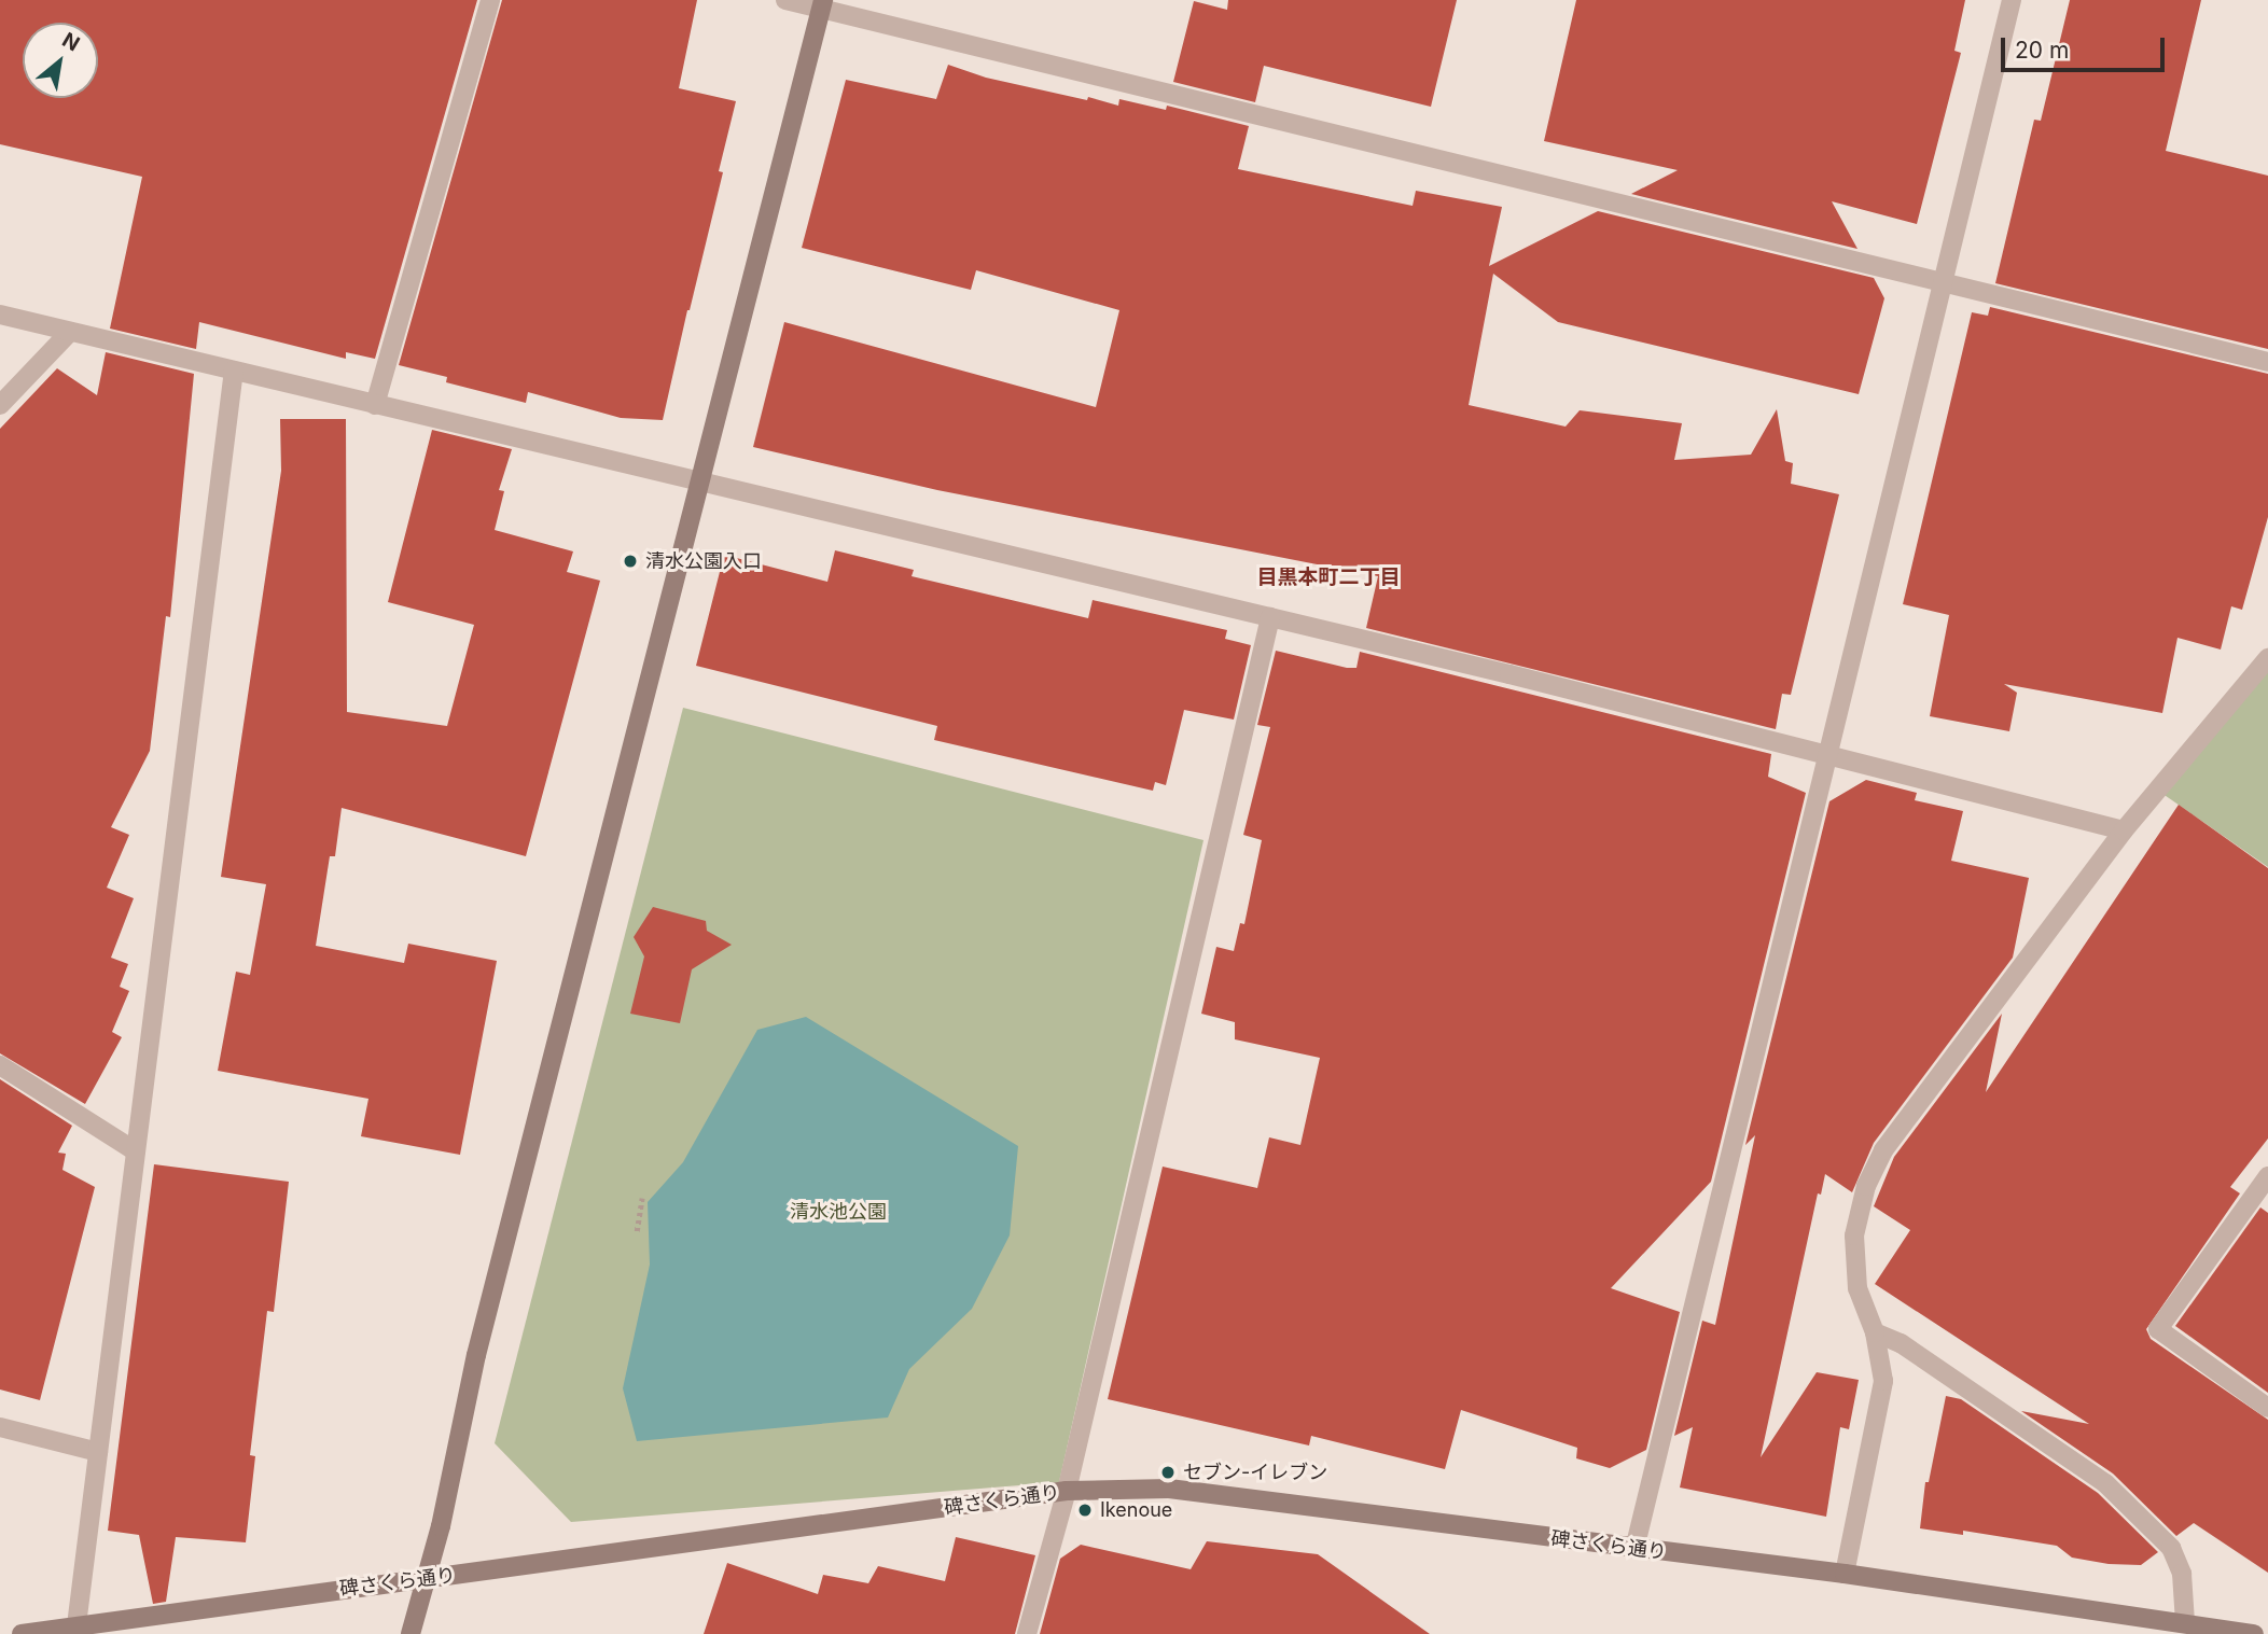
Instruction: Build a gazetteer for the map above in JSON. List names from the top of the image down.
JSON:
{
  "streets": {
    "street": ["碑さくら通り"]
  },
  "districts": ["目黒本町二丁目"],
  "parks": ["清水池公園"],
  "places": ["清水公園入口", "セブン-イレブン", "Ikenoue"],
  "scale_bar": "20 m",
  "north": "top right"
}
